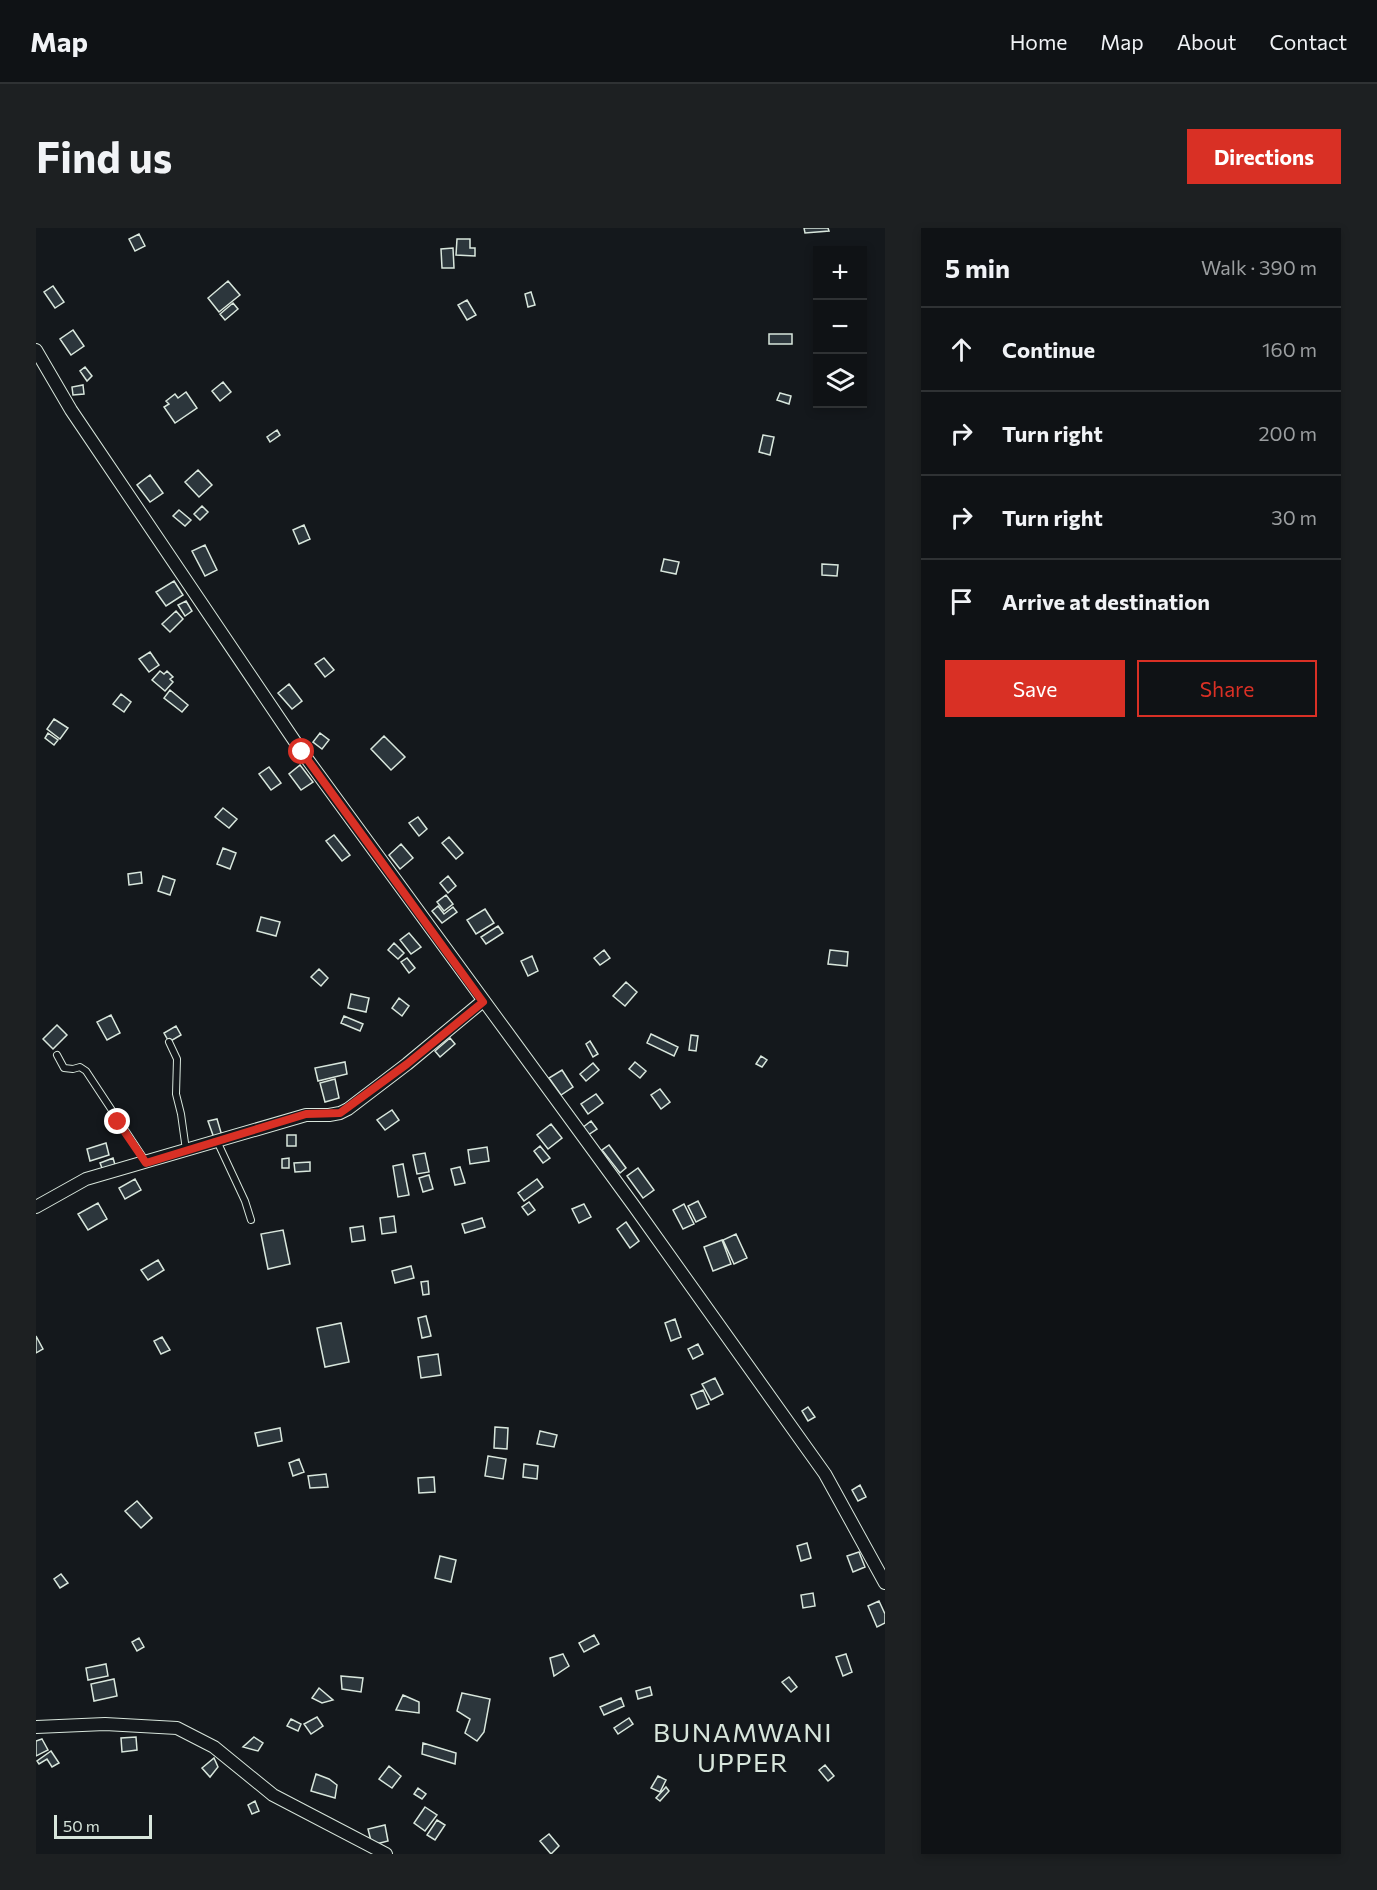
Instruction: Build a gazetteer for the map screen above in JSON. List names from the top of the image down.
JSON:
{
  "districts": ["BUNAMWANI UPPER"],
  "scale_bar": "50 m",
  "page": {
    "header": "Map",
    "nav": [
      "Home",
      "Map",
      "About",
      "Contact"
    ],
    "buttons": [
      "Directions",
      ["Save", "Share"]
    ],
    "title": "Find us",
    "heading": ["5 min", "Walk · 390 m"],
    "map_buttons": ["+", "−"],
    "list": [
      ["Continue", "160 m"],
      ["Turn right", "200 m"],
      ["Turn right", "30 m"],
      "Arrive at destination"
    ],
    "scale": "50 m"
  }
}
